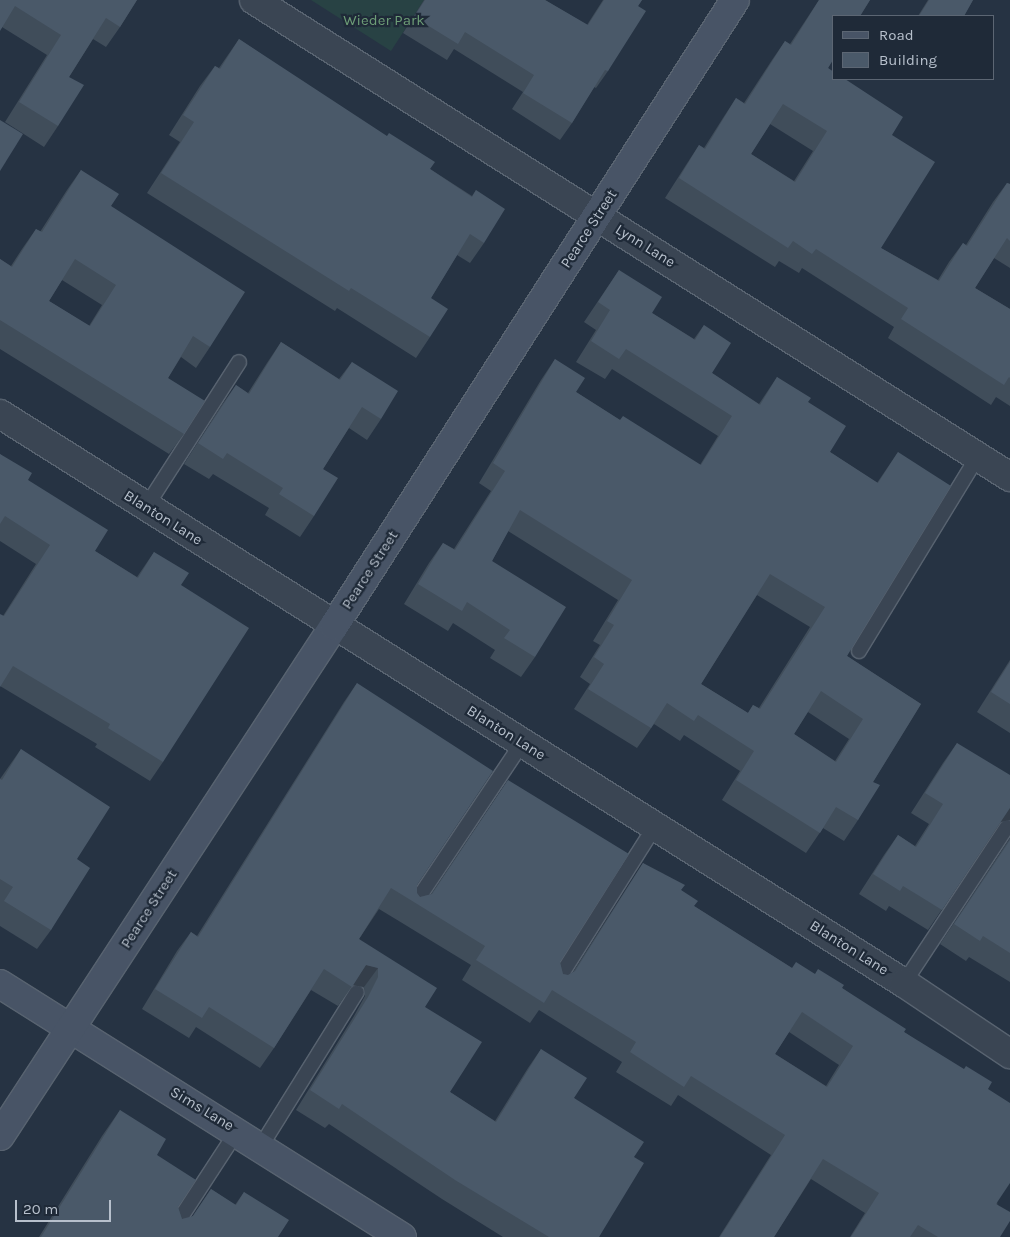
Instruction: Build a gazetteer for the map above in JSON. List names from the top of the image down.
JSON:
{
  "streets": {
    "street": [
      "Pearce Street",
      "Lynn Lane",
      "Blanton Lane",
      "Sims Lane"
    ]
  },
  "crossings": [
    ["Pearce Street", "Lynn Lane"],
    ["Pearce Street", "Blanton Lane"],
    ["Pearce Street", "Sims Lane"]
  ],
  "parks": ["Wieder Park"],
  "legend": ["Road", "Building"],
  "scale_bar": "20 m"
}
